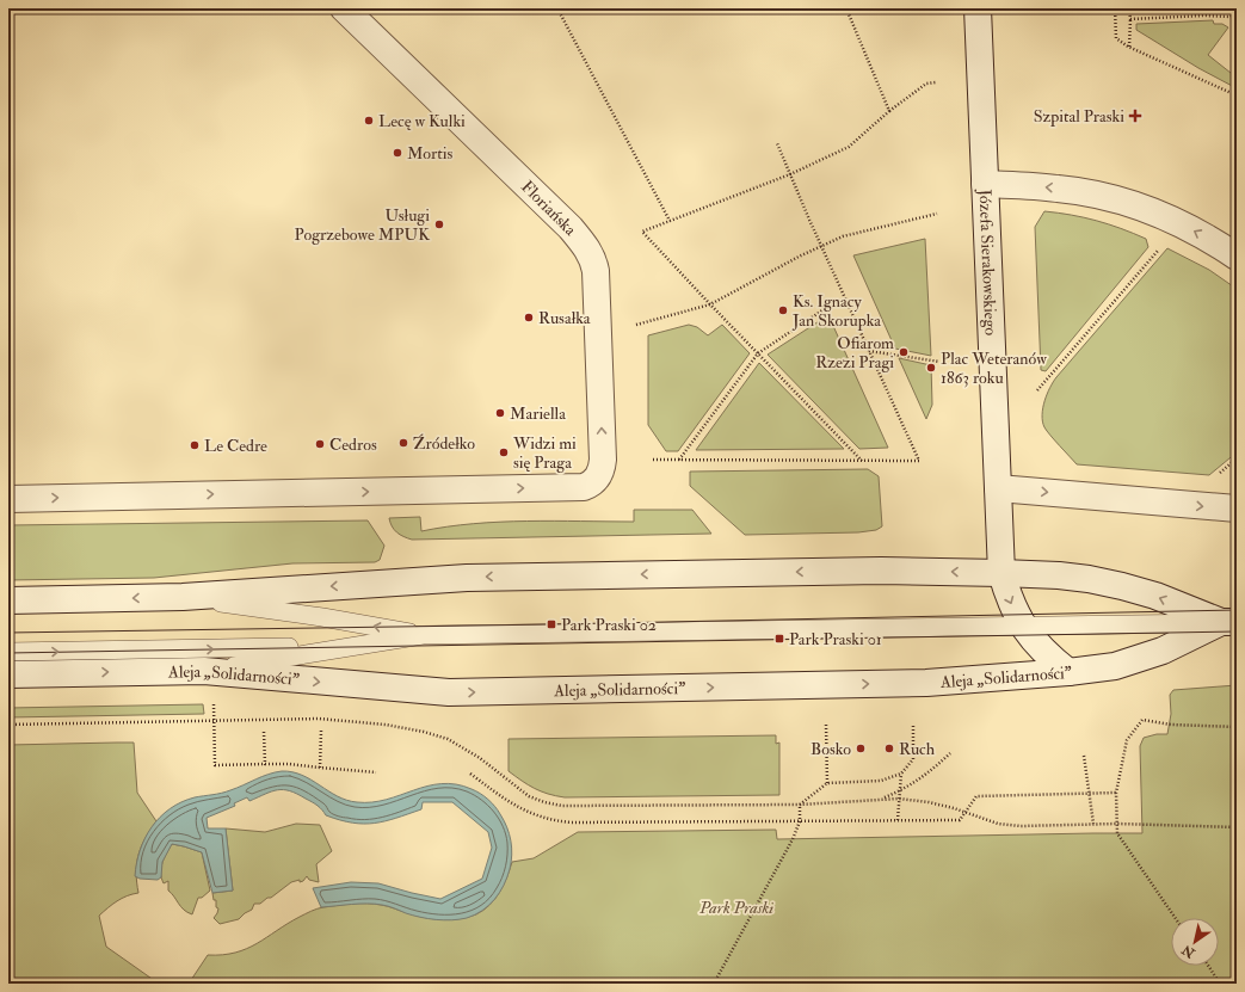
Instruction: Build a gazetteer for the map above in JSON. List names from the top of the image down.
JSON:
{
  "streets": {
    "main road": ["Floriańska", "Józefa Sierakowskiego", "Aleja „Solidarności”"]
  },
  "crossings": [
    ["Józefa Sierakowskiego", "Aleja „Solidarności”"]
  ],
  "parks": ["Park Praski"],
  "places": {
    "health": ["Szpital Praski"],
    "other": [
      "Lecę w Kulki",
      "Mortis",
      "Usługi Pogrzebowe MPUK",
      "Ks. Ignacy Jan Skorupka",
      "Rusałka",
      "Ofiarom Rzezi Pragi",
      "Plac Weteranów 1863 roku",
      "Mariella",
      "Źródełko",
      "Cedros",
      "Le Cedre",
      "Widzi mi się Praga",
      "Bosko",
      "Ruch"
    ],
    "transit": ["Park Praski 02", "Park Praski 01"]
  },
  "north": "bottom left"
}
